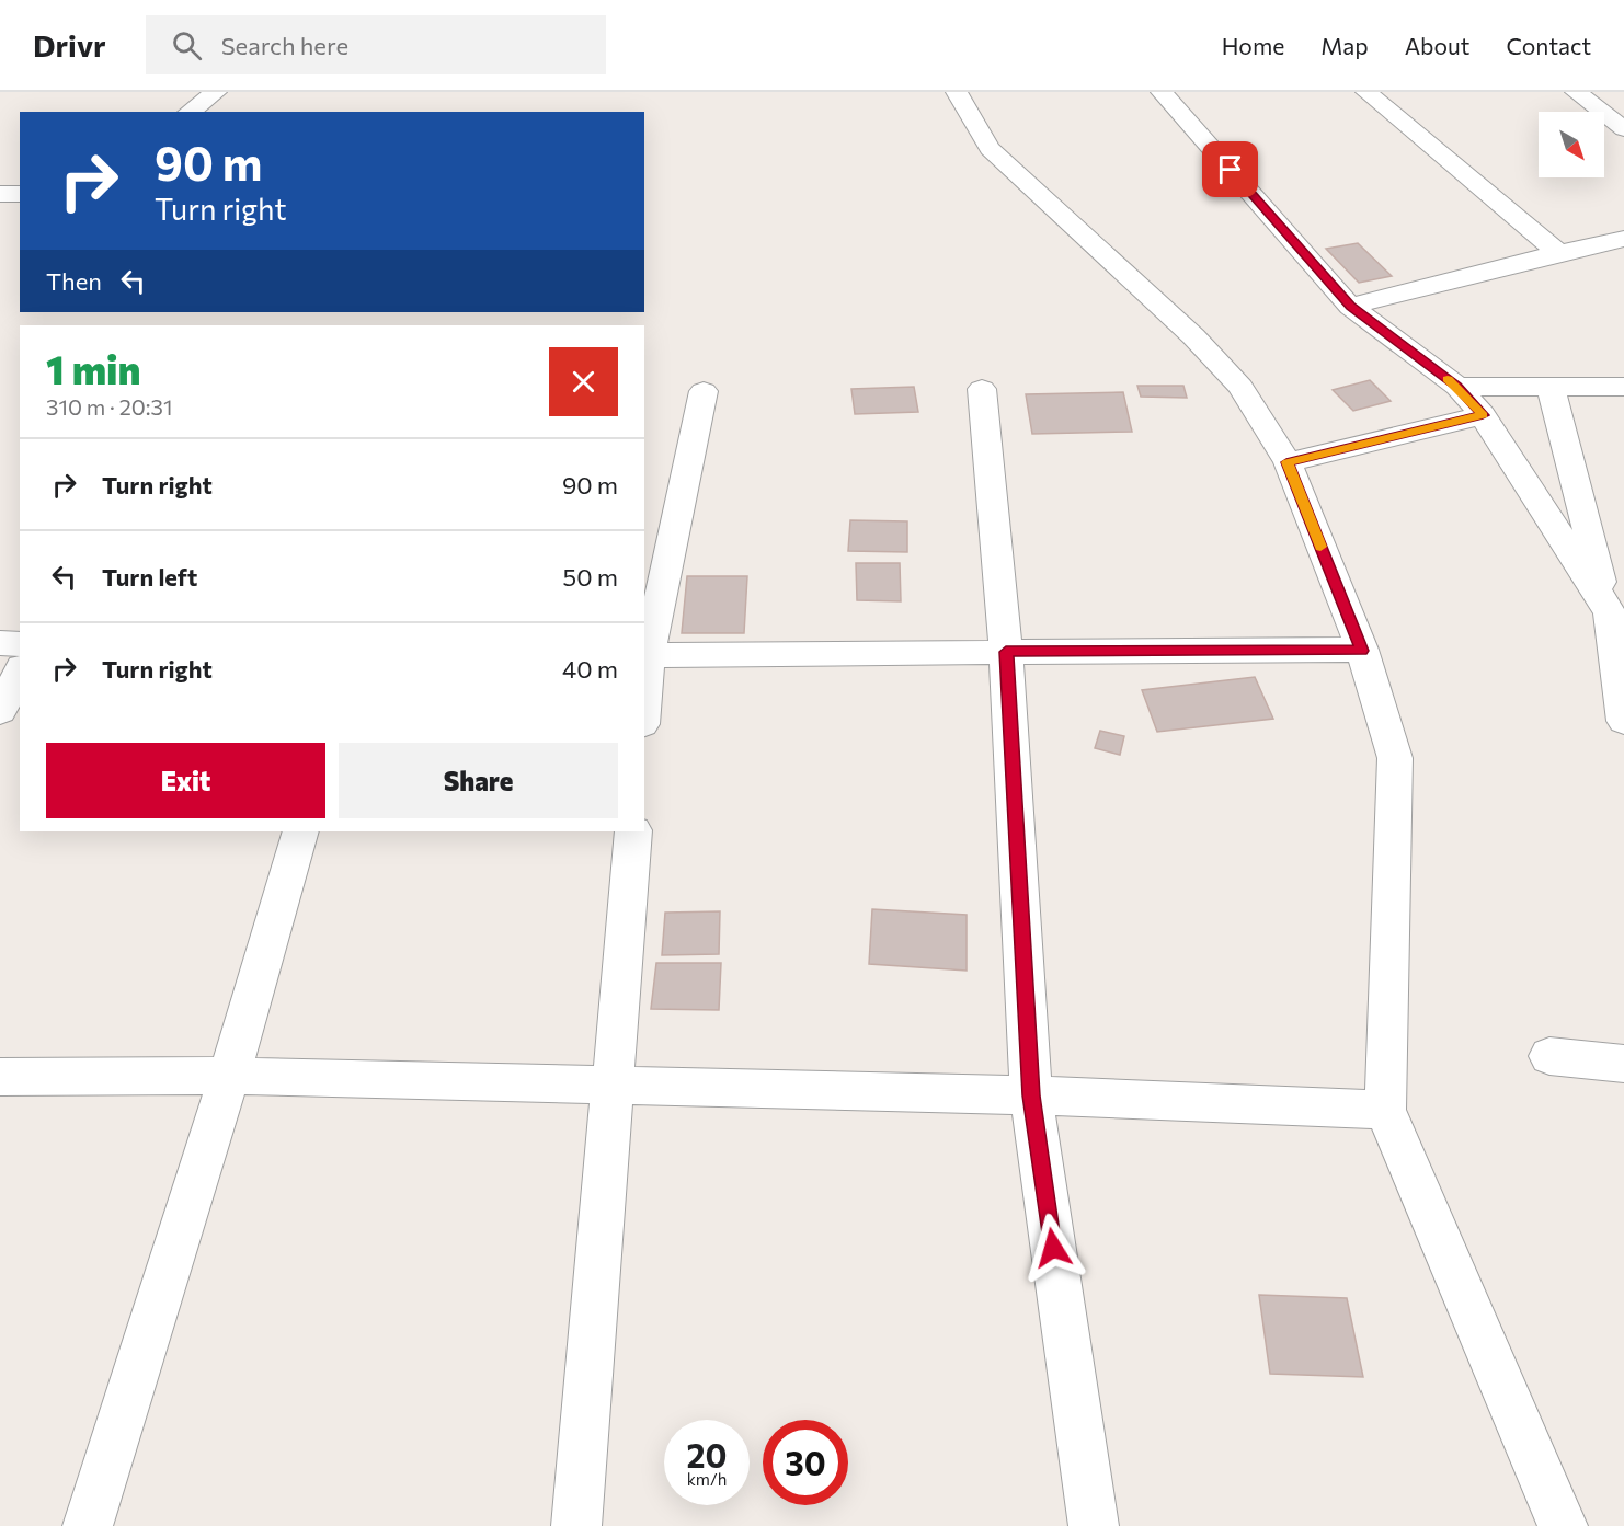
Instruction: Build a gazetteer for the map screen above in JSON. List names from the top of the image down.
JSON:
{
  "north": "bottom right",
  "page": {
    "header": "Drivr",
    "search": "Search here",
    "nav": [
      "Home",
      "Map",
      "About",
      "Contact"
    ],
    "turn": ["90 m", "Turn right"],
    "then": "Then",
    "heading": ["1 min", "310 m · 20:31"],
    "list": [
      {
        "name": "Turn right",
        "value": "90 m"
      },
      {
        "name": "Turn left",
        "value": "50 m"
      },
      {
        "name": "Turn right",
        "value": "40 m"
      }
    ],
    "buttons": ["Exit", "Share"],
    "speed": "20 km/h",
    "limit": "30"
  }
}
